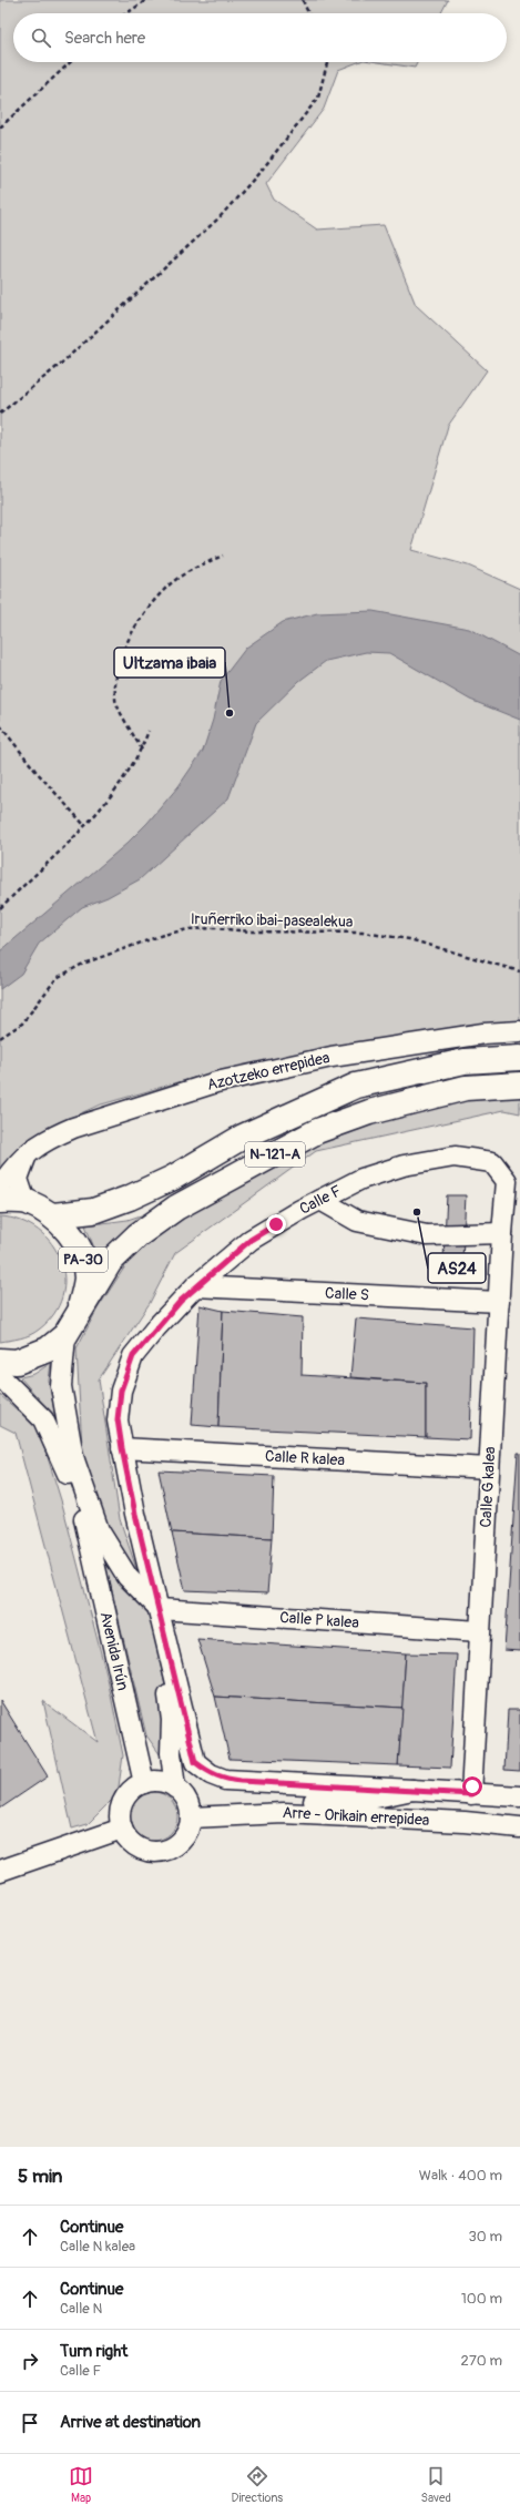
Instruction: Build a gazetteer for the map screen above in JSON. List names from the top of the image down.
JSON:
{
  "streets": {
    "highway": ["N-121-A", "PA-30"],
    "street": [
      "Azotzeko errepidea",
      "Calle F",
      "Calle S",
      "Calle R kalea",
      "Calle G kalea",
      "Calle P kalea",
      "Avenida Irún",
      "Arre - Orikain errepidea"
    ],
    "path": ["Iruñerriko ibai-pasealekua"]
  },
  "crossings": [
    ["N-121-A", "PA-30"],
    ["Calle F", "Calle S"],
    ["Calle F", "Calle R kalea"],
    ["Calle F", "Calle G kalea"],
    ["Calle F", "Calle P kalea"],
    ["Calle F", "Avenida Irún"],
    ["PA-30", "Avenida Irún"],
    ["Calle S", "Calle G kalea"],
    ["Calle R kalea", "Calle G kalea"],
    ["Calle G kalea", "Calle P kalea"],
    ["Calle P kalea", "Avenida Irún"],
    ["Avenida Irún", "Arre - Orikain errepidea"]
  ],
  "places": ["Ultzama ibaia", "AS24"],
  "page": {
    "search": "Search here",
    "heading": ["5 min", "Walk · 400 m"],
    "list": [
      ["Continue", "Calle N kalea", "30 m"],
      ["Continue", "Calle N", "100 m"],
      ["Turn right", "Calle F", "270 m"],
      "Arrive at destination"
    ],
    "nav": ["Map", "Directions", "Saved"]
  }
}
